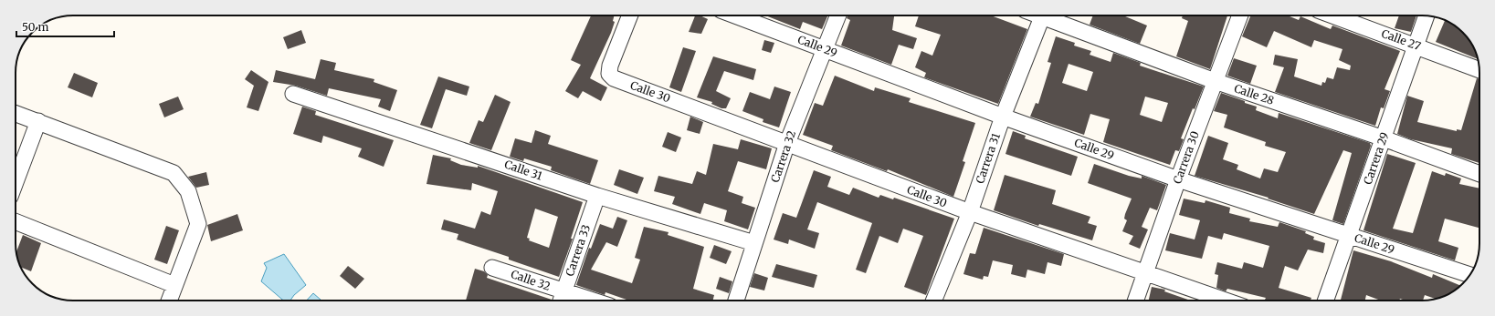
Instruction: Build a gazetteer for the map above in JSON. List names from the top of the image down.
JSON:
{
  "streets": {
    "street": [
      "Calle 27",
      "Calle 29",
      "Calle 30",
      "Calle 28",
      "Carrera 32",
      "Carrera 30",
      "Carrera 31",
      "Carrera 29",
      "Calle 31",
      "Carrera 33",
      "Calle 32"
    ]
  },
  "crossings": [
    ["Calle 27", "Carrera 29"],
    ["Calle 29", "Carrera 32"],
    ["Calle 29", "Carrera 30"],
    ["Calle 29", "Carrera 31"],
    ["Calle 29", "Carrera 29"],
    ["Calle 30", "Carrera 32"],
    ["Calle 30", "Carrera 30"],
    ["Calle 30", "Carrera 31"],
    ["Calle 28", "Carrera 30"],
    ["Calle 28", "Carrera 29"],
    ["Carrera 32", "Calle 31"],
    ["Calle 31", "Carrera 33"],
    ["Carrera 33", "Calle 32"]
  ],
  "scale_bar": "50 m"
}
